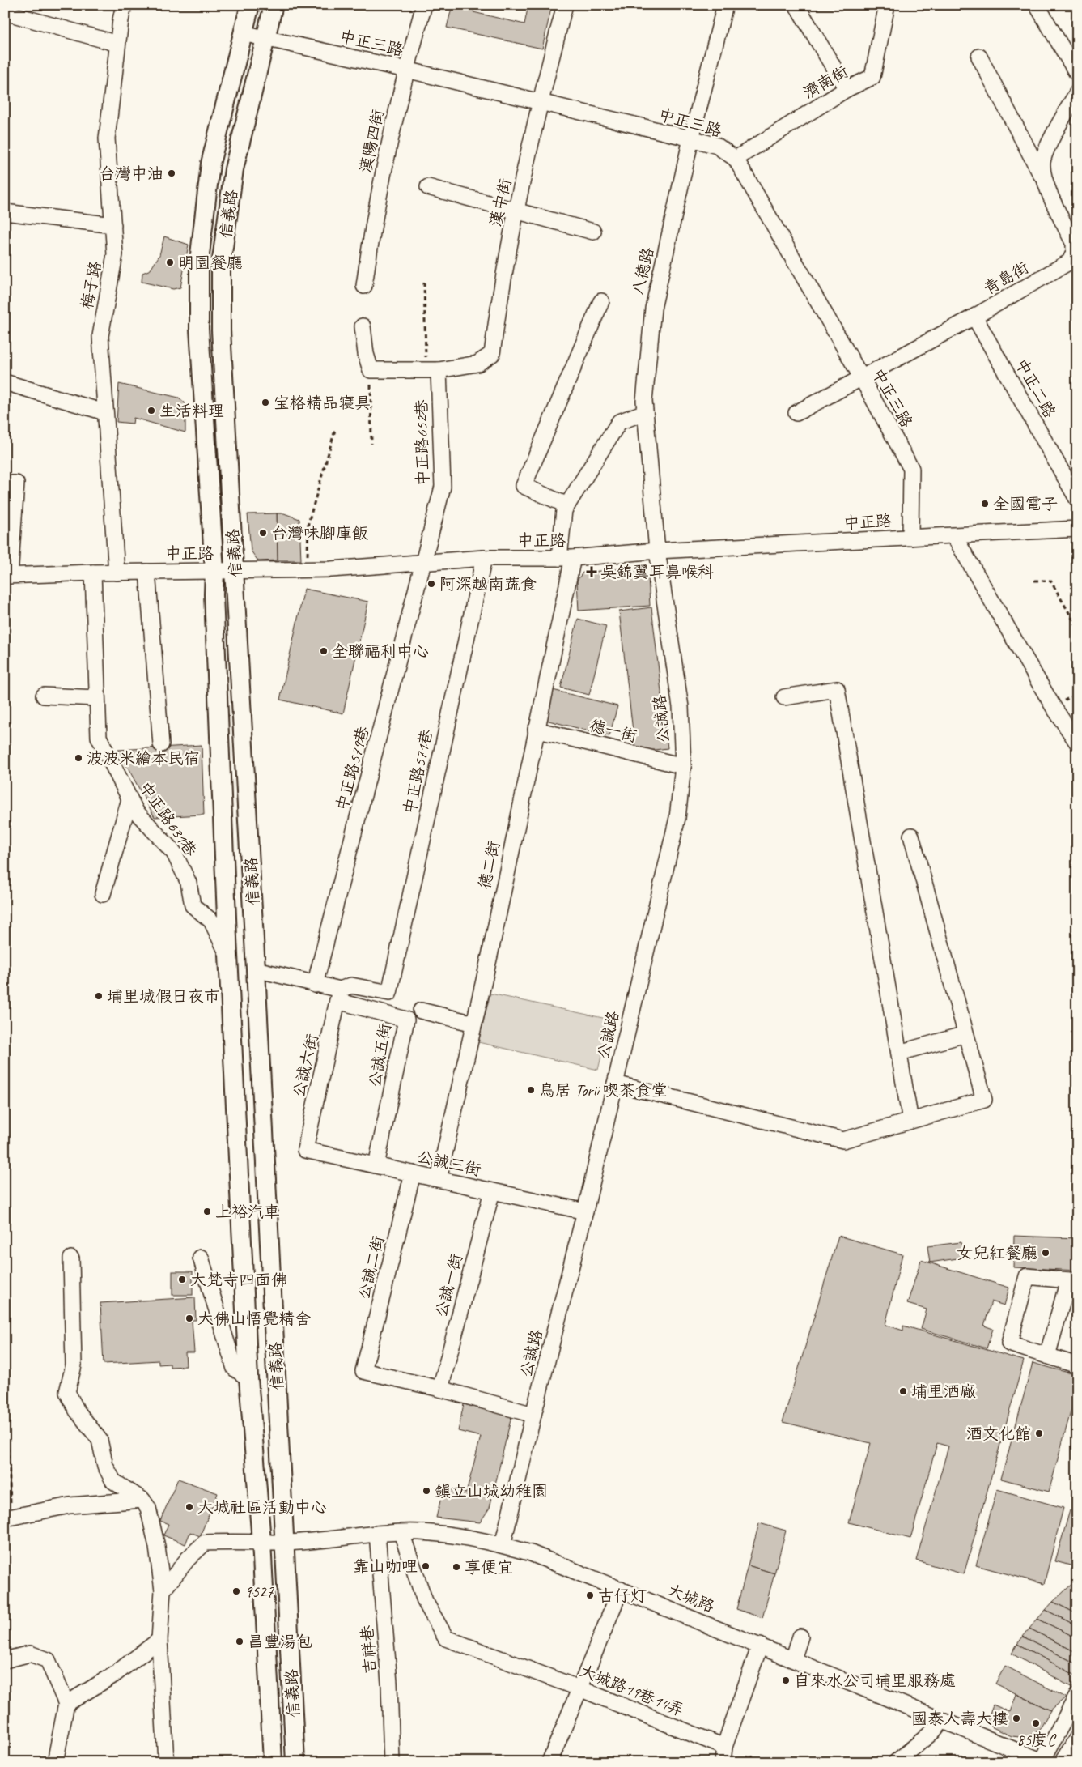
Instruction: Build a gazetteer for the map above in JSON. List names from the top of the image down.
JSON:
{
  "streets": {
    "main road": ["信義路"],
    "street": [
      "中正三路",
      "濟南街",
      "漢陽四街",
      "漢中街",
      "八德路",
      "青島街",
      "梅子路",
      "中正二路",
      "中正路652巷",
      "中正路",
      "公誠路",
      "德一街",
      "中正路579巷",
      "中正路571巷",
      "中正路631巷",
      "德二街",
      "公誠五街",
      "公誠六街",
      "公誠三街",
      "公誠二街",
      "公誠一街",
      "大城路",
      "吉祥巷",
      "大城路19巷14弄"
    ]
  },
  "crossings": [
    ["中正三路", "濟南街"],
    ["中正三路", "漢陽四街"],
    ["中正三路", "漢中街"],
    ["中正三路", "信義路"],
    ["中正三路", "八德路"],
    ["中正三路", "青島街"],
    ["中正三路", "中正路"],
    ["漢中街", "中正路652巷"],
    ["信義路", "中正路"],
    ["信義路", "中正路631巷"],
    ["信義路", "大城路"],
    ["八德路", "中正路"],
    ["八德路", "公誠路"],
    ["八德路", "德二街"],
    ["青島街", "中正二路"],
    ["梅子路", "中正路"],
    ["中正路652巷", "中正路"],
    ["中正路652巷", "中正路579巷"],
    ["中正路", "公誠路"],
    ["中正路", "中正路579巷"],
    ["中正路", "中正路571巷"],
    ["中正路", "中正路631巷"],
    ["中正路", "德二街"],
    ["公誠路", "德一街"],
    ["公誠路", "公誠三街"],
    ["公誠路", "大城路"],
    ["德一街", "德二街"],
    ["中正路571巷", "公誠五街"],
    ["中正路571巷", "公誠六街"],
    ["德二街", "公誠三街"],
    ["公誠五街", "公誠六街"],
    ["公誠五街", "公誠三街"],
    ["公誠六街", "公誠三街"],
    ["公誠三街", "公誠二街"],
    ["公誠三街", "公誠一街"],
    ["公誠二街", "公誠一街"],
    ["大城路", "吉祥巷"],
    ["大城路", "大城路19巷14弄"]
  ],
  "places": {
    "other": [
      "台灣中油",
      "明園餐廳",
      "宝格精品寝具",
      "生活料理",
      "全國電子",
      "台灣味腳庫飯",
      "阿深越南蔬食",
      "全聯福利中心",
      "波波米繪本民宿",
      "埔里城假日夜市",
      "鳥居 Torii 喫茶食堂",
      "上裕汽車",
      "女兒紅餐廳",
      "大梵寺四面佛",
      "大佛山悟覺精舍",
      "埔里酒廠",
      "酒文化館",
      "鎮立山城幼稚園",
      "大城社區活動中心",
      "靠山咖哩",
      "享便宜",
      "9527",
      "古仔灯",
      "昌豐湯包",
      "自來水公司埔里服務處",
      "國泰人壽大樓",
      "85度C"
    ],
    "health": ["吳錦翼耳鼻喉科"]
  }
}
